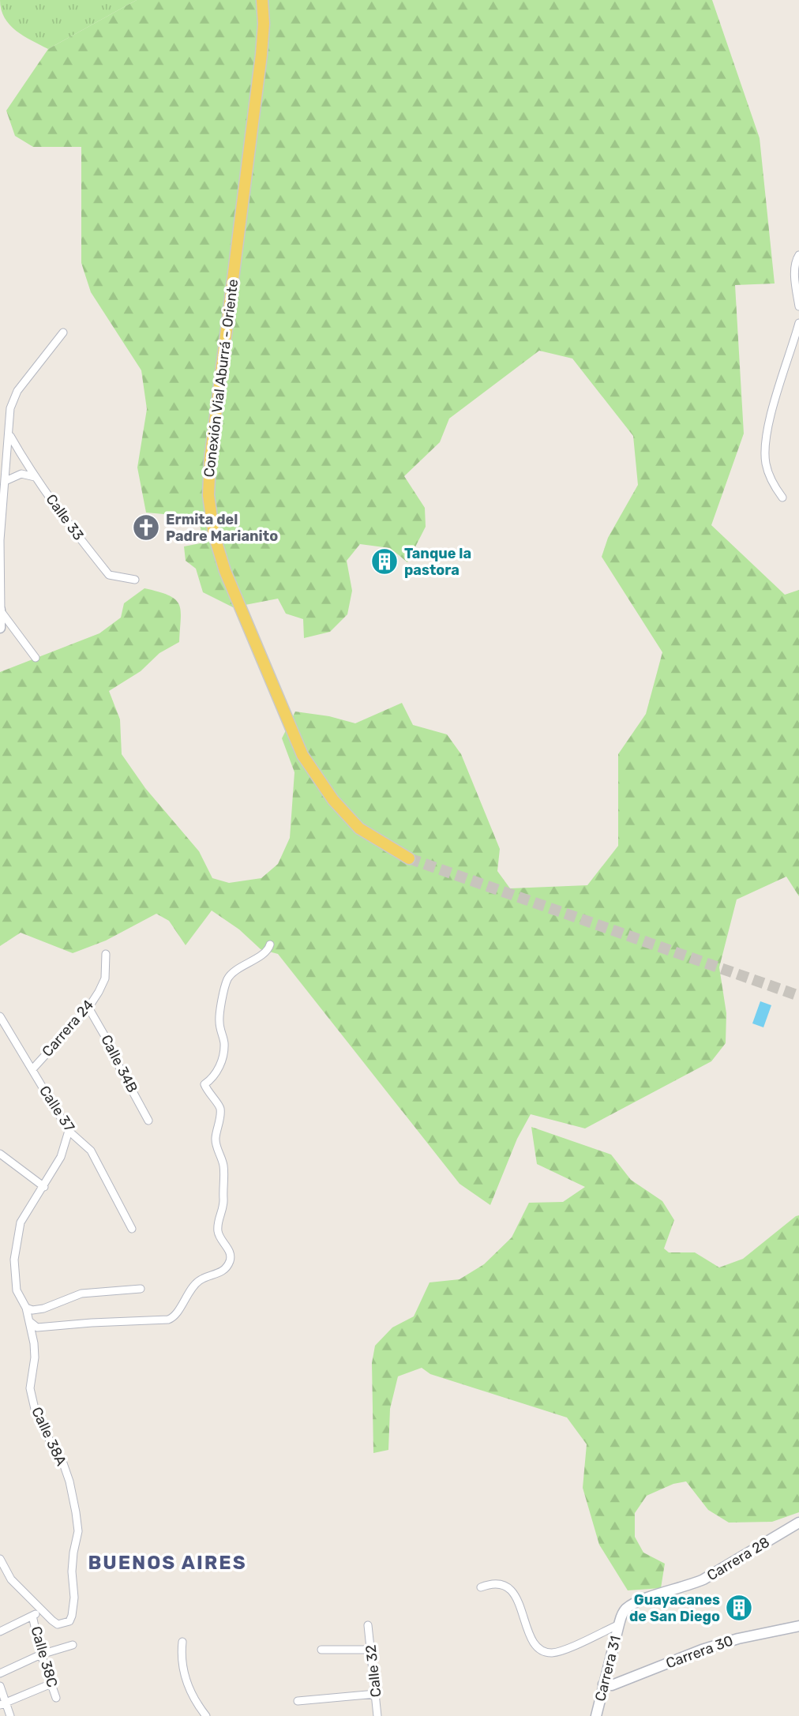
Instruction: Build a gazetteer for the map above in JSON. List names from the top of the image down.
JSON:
{
  "streets": {
    "main road": ["Conexión Vial Aburrá - Oriente"],
    "street": [
      "Calle 33",
      "Carrera 24",
      "Calle 34B",
      "Calle 37",
      "Calle 38A",
      "Carrera 28",
      "Carrera 30",
      "Calle 38C",
      "Carrera 31",
      "Calle 32"
    ]
  },
  "crossings": [
    ["Carrera 24", "Calle 34B"],
    ["Carrera 24", "Calle 37"],
    ["Calle 37", "Calle 38A"],
    ["Carrera 28", "Carrera 31"],
    ["Carrera 30", "Carrera 31"]
  ],
  "districts": ["BUENOS AIRES"],
  "places": {
    "church": ["Ermita del Padre Marianito"],
    "building": ["Tanque la pastora", "Guayacanes de San Diego"]
  }
}
